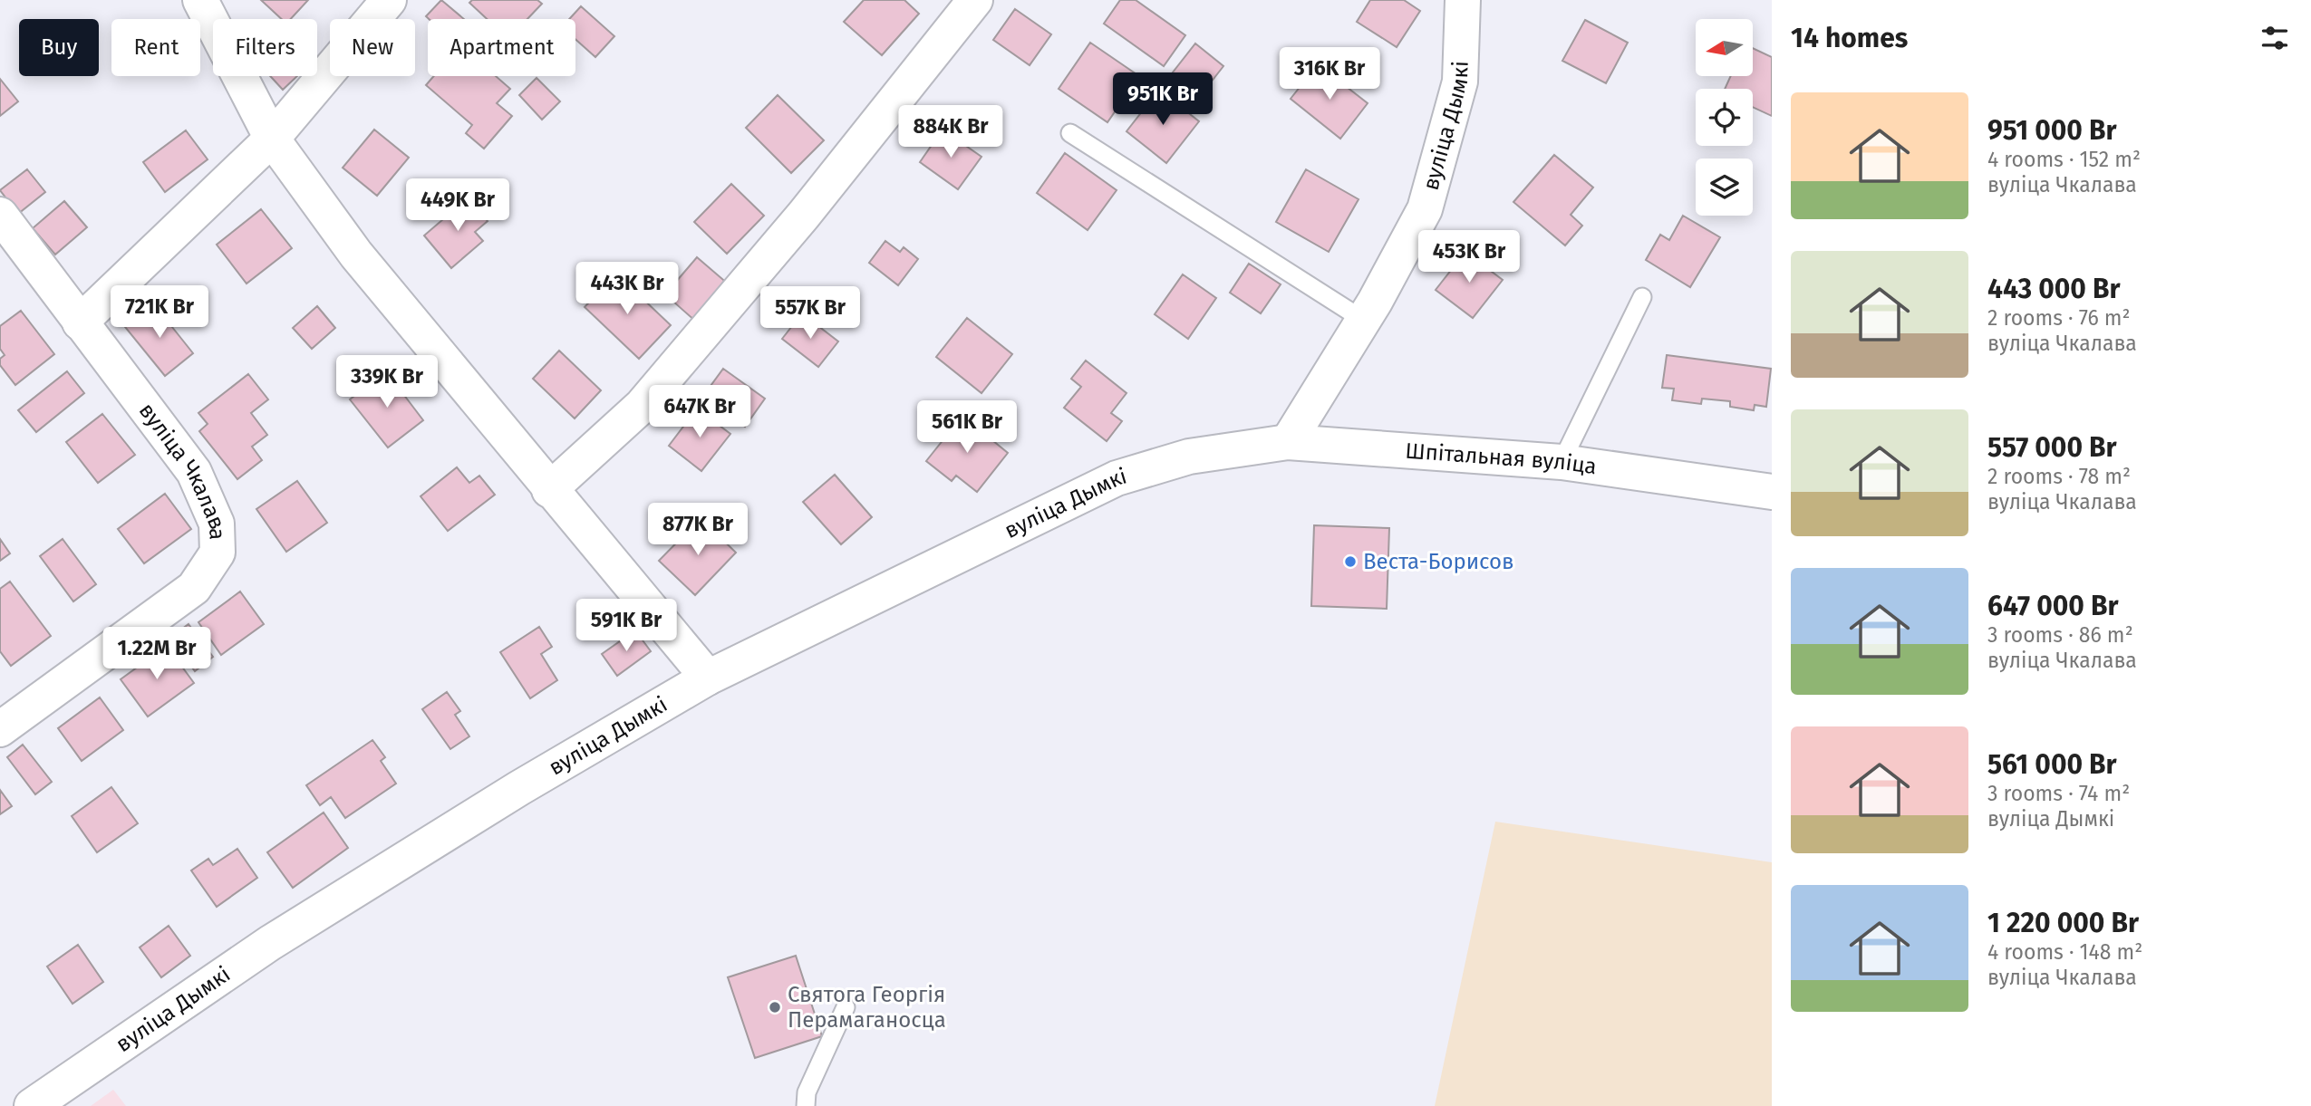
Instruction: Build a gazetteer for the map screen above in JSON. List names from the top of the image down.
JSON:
{
  "streets": {
    "street": ["вуліца Дымкі", "Шпітальная вуліца", "вуліца Чкалава"]
  },
  "crossings": [
    ["вуліца Дымкі", "Шпітальная вуліца"]
  ],
  "places": ["Веста-Борисов", "Святога Георгія Перамаганосца"],
  "north": "left",
  "page": {
    "heading": "14 homes",
    "chip": [
      "Buy",
      "Rent",
      "Filters",
      "New",
      "Apartment"
    ],
    "price": [
      "316K Br",
      "951K Br",
      "884K Br",
      "449K Br",
      "453K Br",
      "443K Br",
      "721K Br",
      "557K Br",
      "339K Br",
      "647K Br",
      "561K Br",
      "877K Br",
      "591K Br",
      "1.22M Br"
    ],
    "list": [
      {
        "name": "951 000 Br",
        "note": "4 rooms · 152 m² · вуліца Чкалава"
      },
      {
        "name": "443 000 Br",
        "note": "2 rooms · 76 m² · вуліца Чкалава"
      },
      {
        "name": "557 000 Br",
        "note": "2 rooms · 78 m² · вуліца Чкалава"
      },
      {
        "name": "647 000 Br",
        "note": "3 rooms · 86 m² · вуліца Чкалава"
      },
      {
        "name": "561 000 Br",
        "note": "3 rooms · 74 m² · вуліца Дымкі"
      },
      {
        "name": "1 220 000 Br",
        "note": "4 rooms · 148 m² · вуліца Чкалава"
      }
    ]
  }
}
